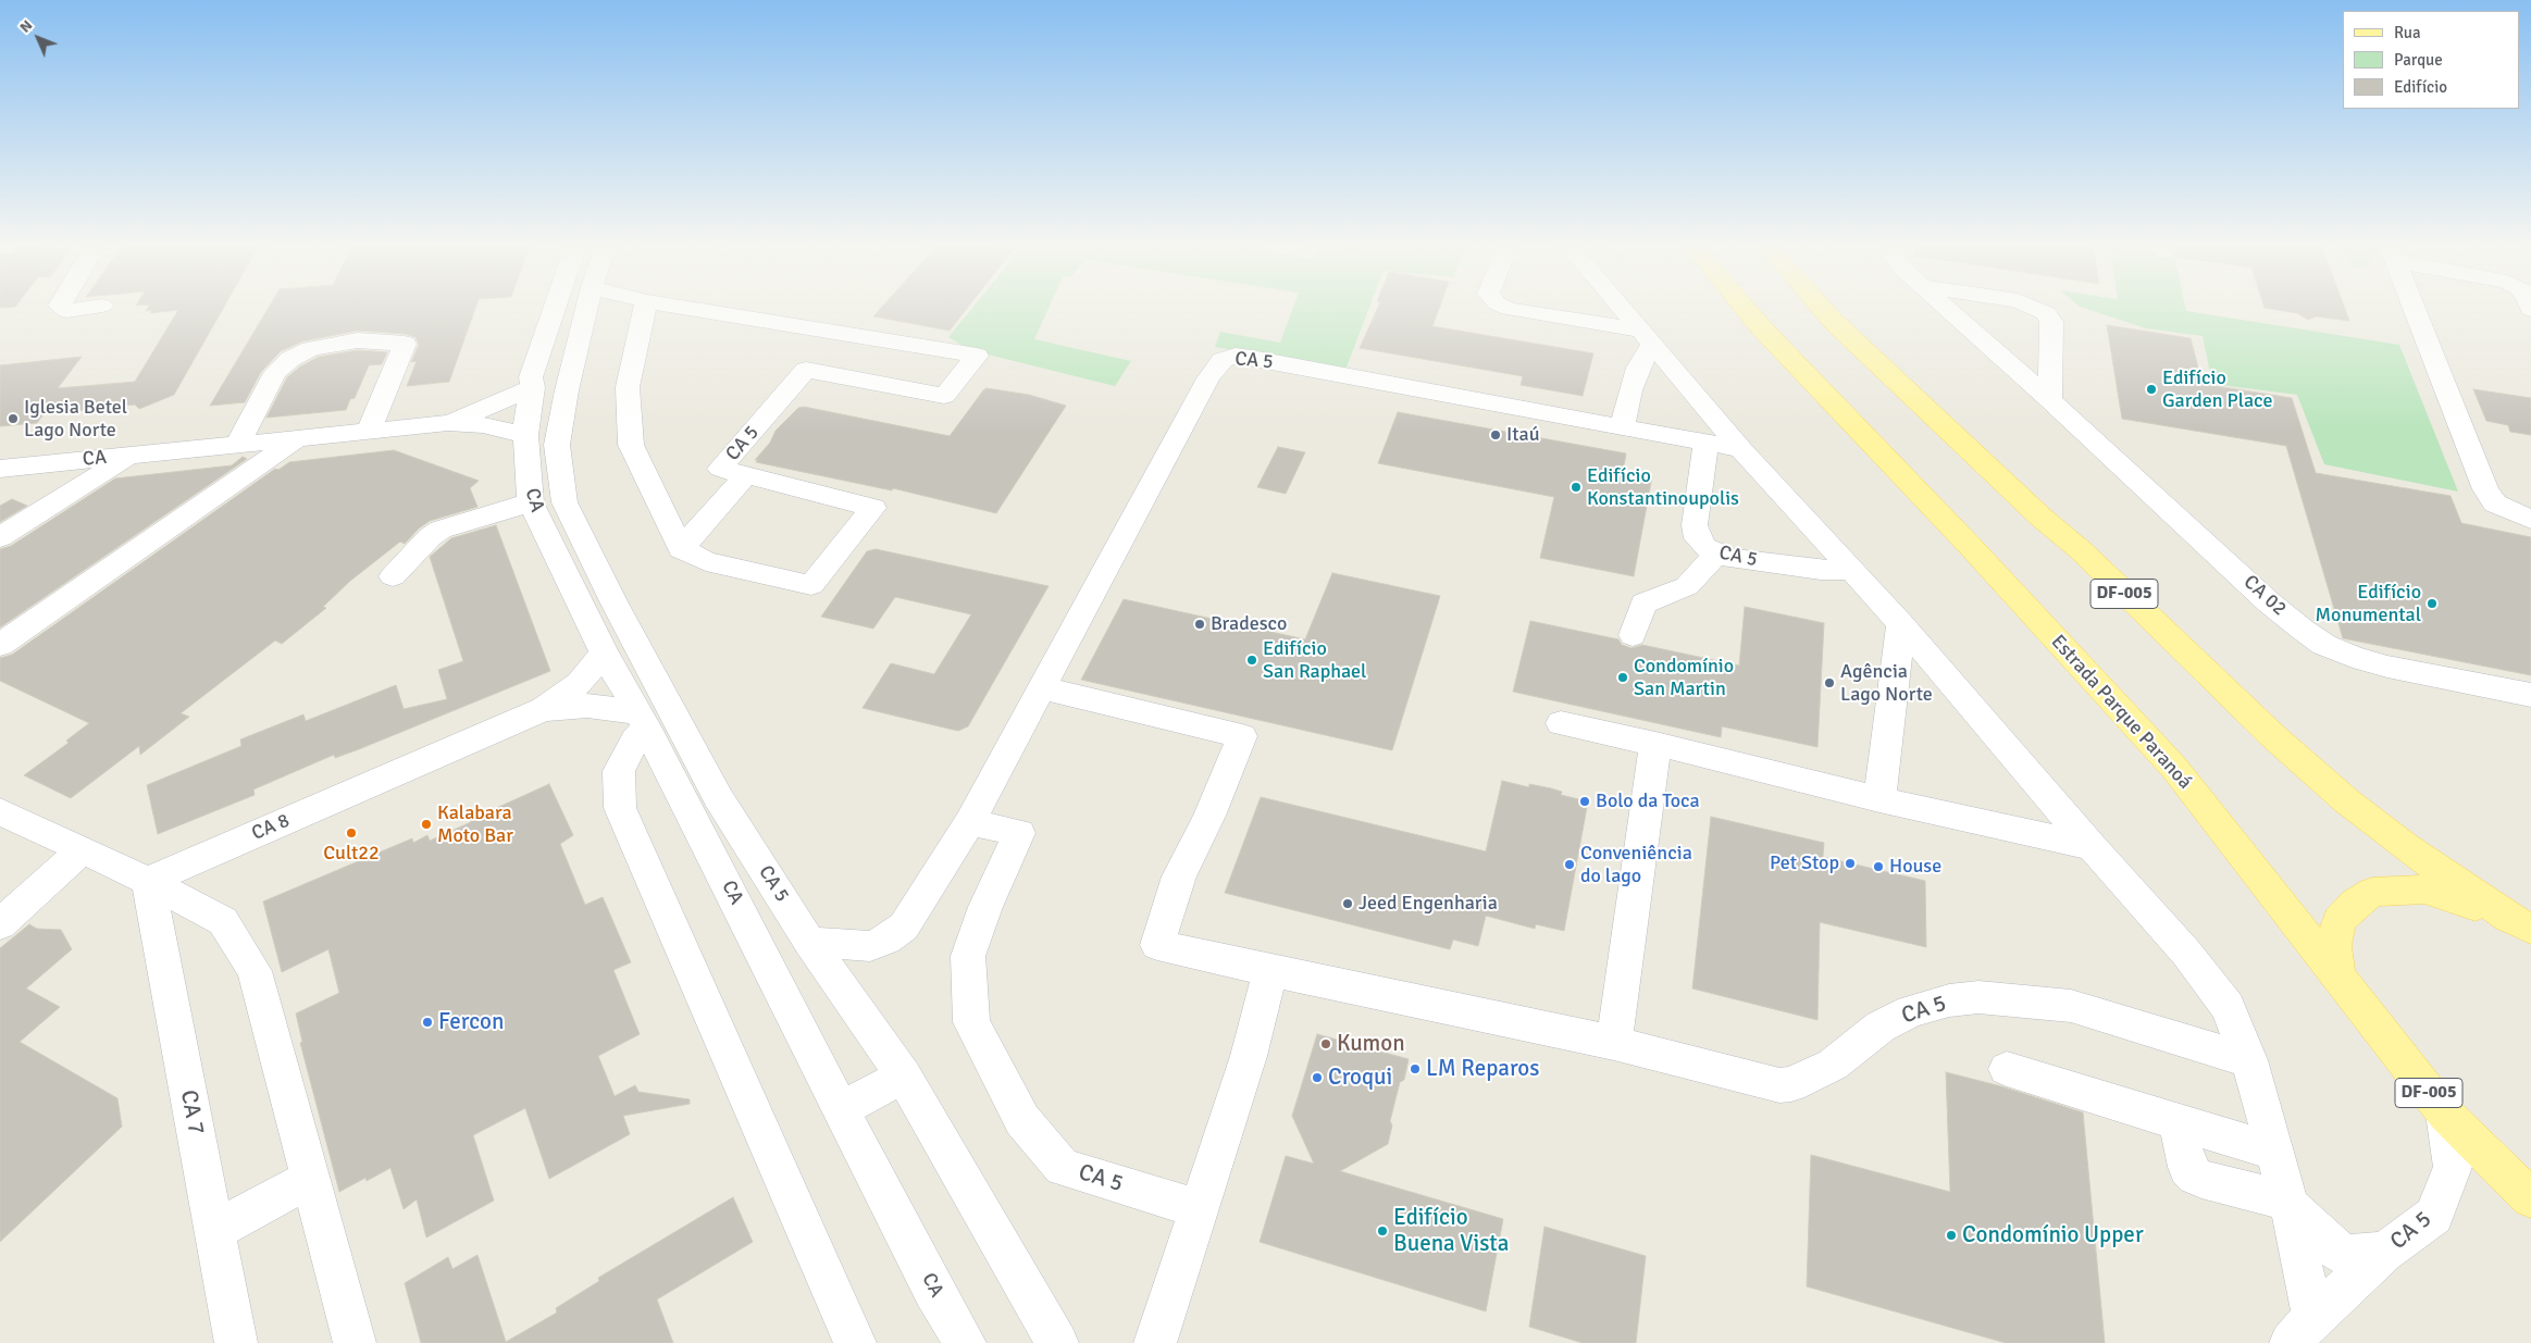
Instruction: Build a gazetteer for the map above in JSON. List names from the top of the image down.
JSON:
{
  "streets": {
    "main road": ["DF-005", "Estrada Parque Paranoá"],
    "street": [
      "CA 5",
      "CA",
      "CA 02",
      "CA 8",
      "CA 7"
    ]
  },
  "crossings": [
    ["CA 5", "Estrada Parque Paranoá"],
    ["CA", "CA 8"],
    ["CA 8", "CA 7"]
  ],
  "places": [
    "Edifício Garden Place",
    "Iglesia Betel Lago Norte",
    "Itaú",
    "Edifício Konstantinoupolis",
    "Edifício Monumental",
    "Bradesco",
    "Edifício San Raphael",
    "Condomínio San Martin",
    "Agência Lago Norte",
    "Bolo da Toca",
    "Kalabara Moto Bar",
    "Cult22",
    "Pet Stop",
    "Conveniência do lago",
    "House",
    "Jeed Engenharia",
    "Fercon",
    "Kumon",
    "LM Reparos",
    "Croqui",
    "Edifício Buena Vista",
    "Condomínio Upper"
  ],
  "legend": ["Rua", "Parque", "Edifício"],
  "north": "top left"
}
